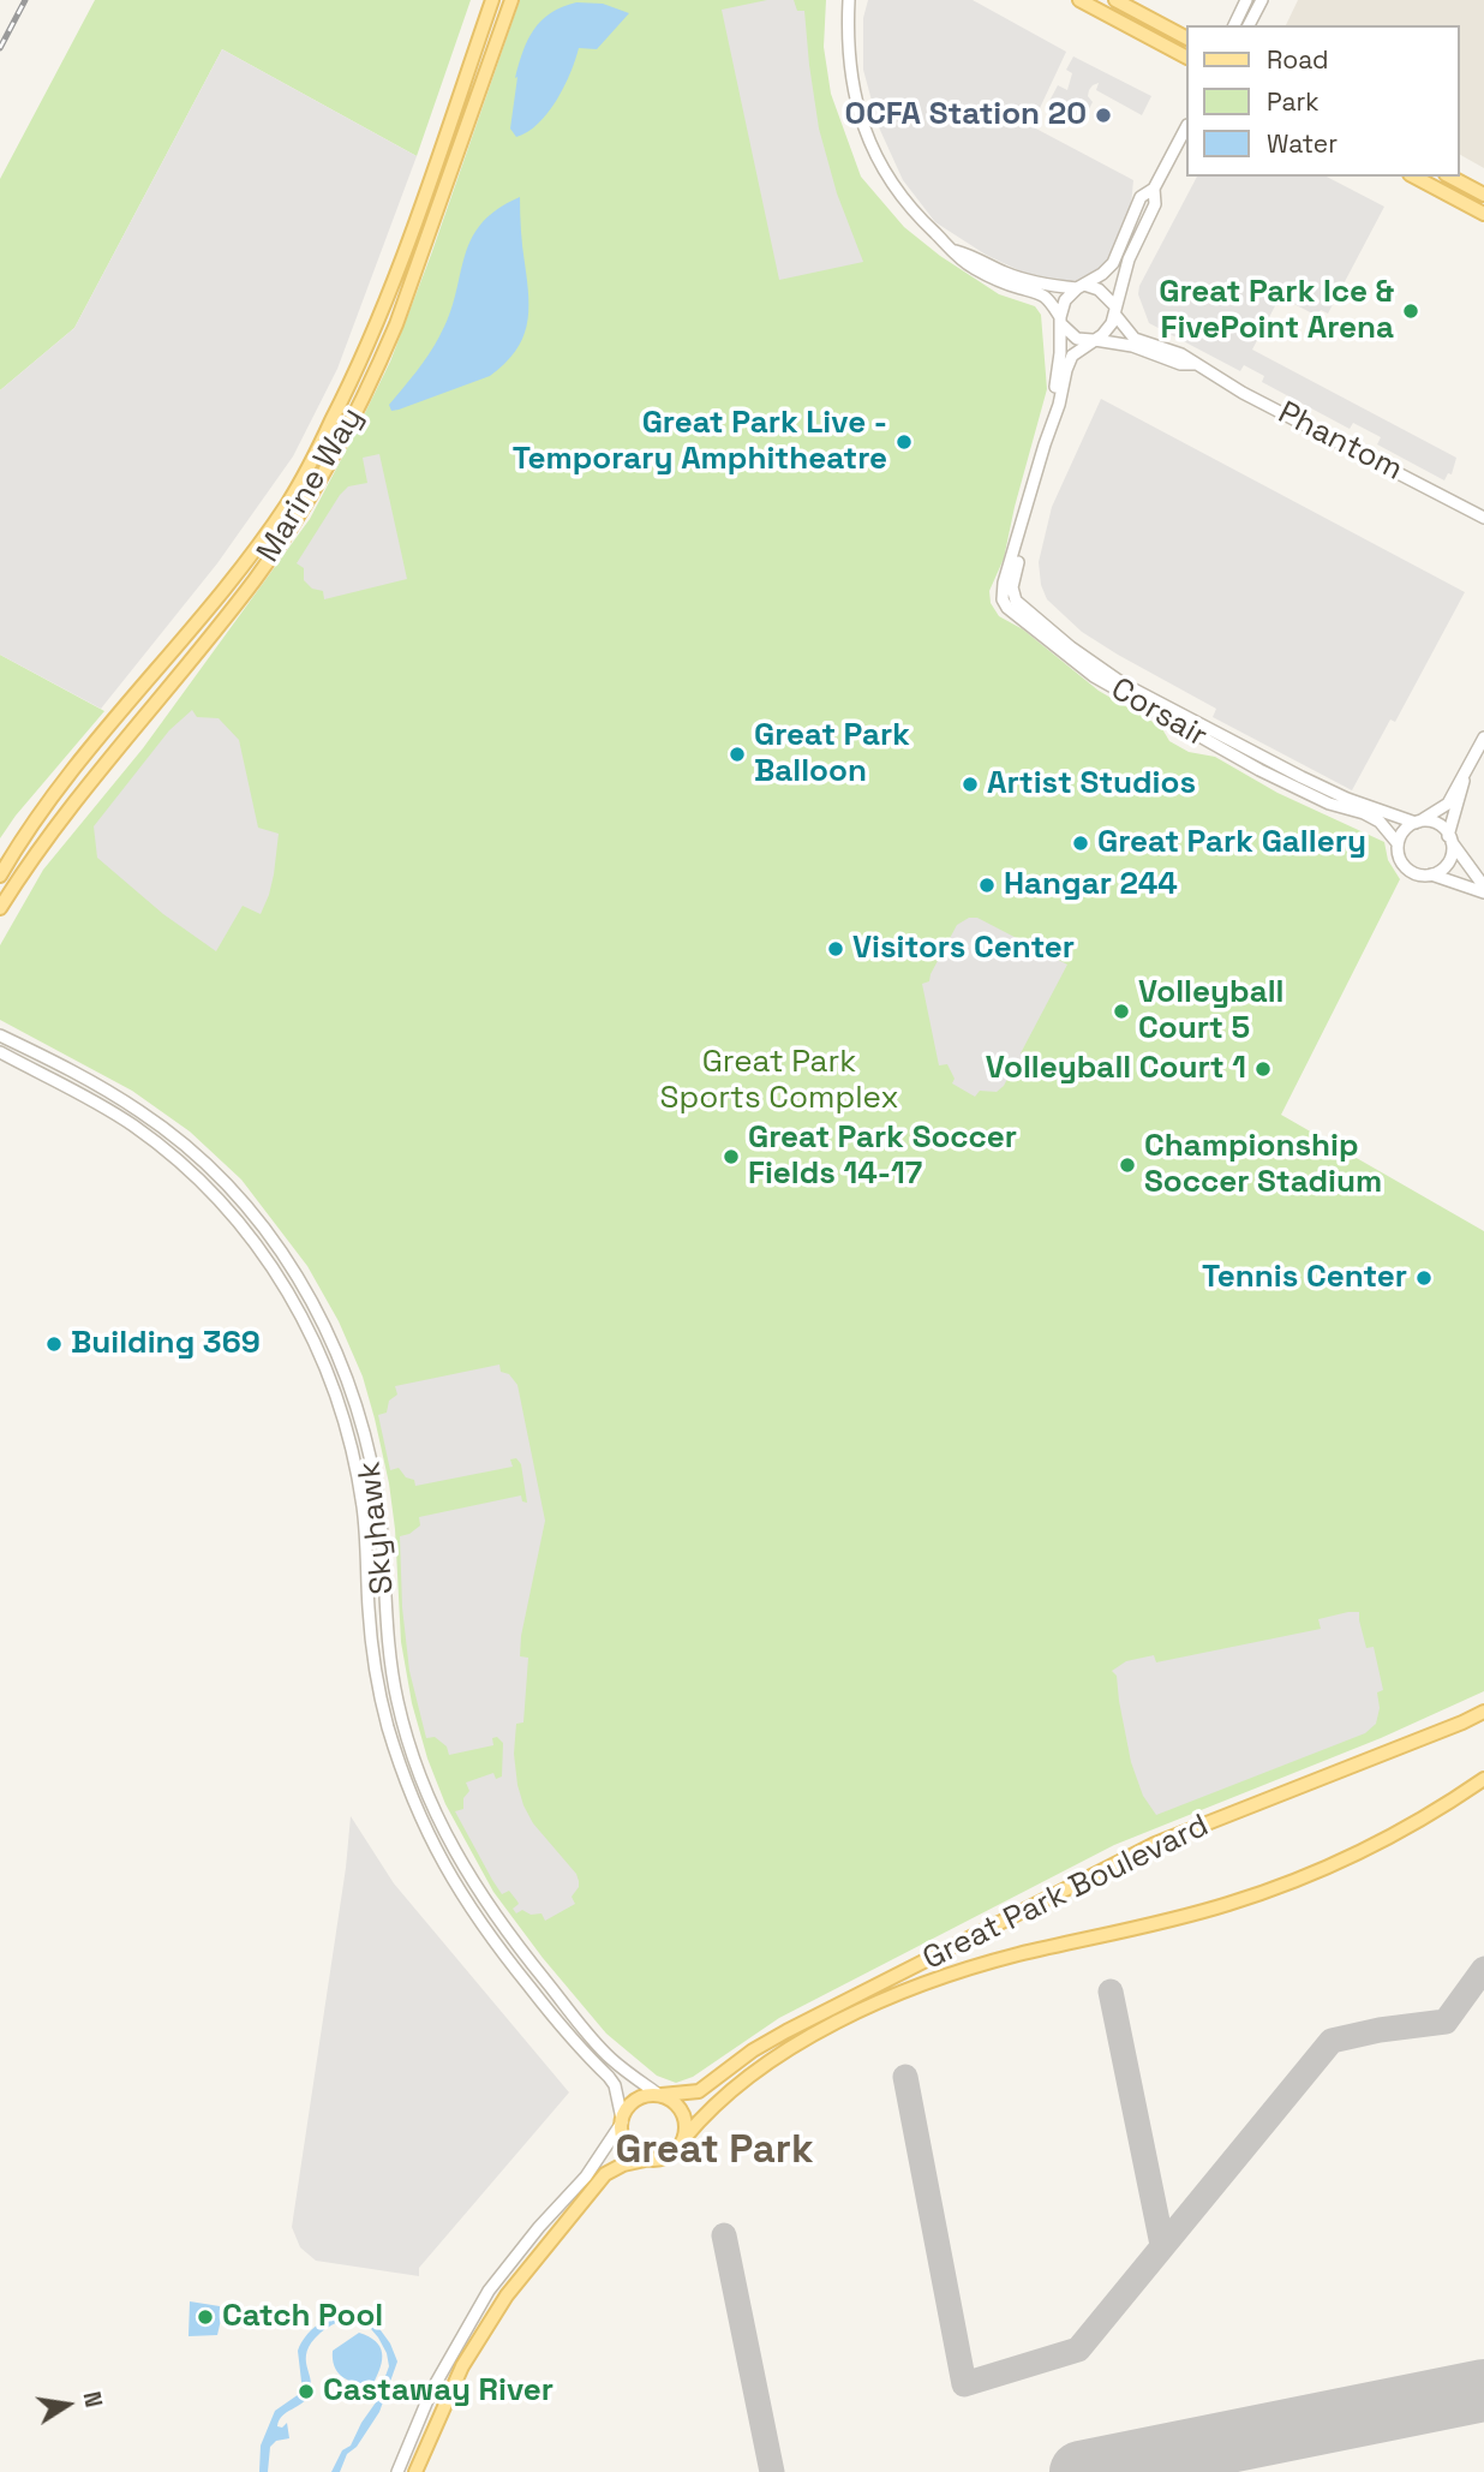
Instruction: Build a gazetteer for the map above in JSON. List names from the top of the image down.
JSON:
{
  "streets": {
    "main road": ["Marine Way", "Great Park Boulevard"],
    "street": ["Phantom", "Corsair", "Skyhawk"]
  },
  "crossings": [
    ["Phantom", "Corsair"],
    ["Skyhawk", "Great Park Boulevard"]
  ],
  "districts": ["Great Park"],
  "parks": ["Great Park Sports Complex"],
  "places": [
    "OCFA Station 20",
    "Great Park Ice & FivePoint Arena",
    "Great Park Live - Temporary Amphitheatre",
    "Great Park Balloon",
    "Artist Studios",
    "Great Park Gallery",
    "Hangar 244",
    "Visitors Center",
    "Volleyball Court 5",
    "Volleyball Court 1",
    "Great Park Soccer Fields 14-17",
    "Championship Soccer Stadium",
    "Tennis Center",
    "Building 369",
    "Catch Pool",
    "Castaway River"
  ],
  "legend": ["Road", "Park", "Water"],
  "north": "right"
}
